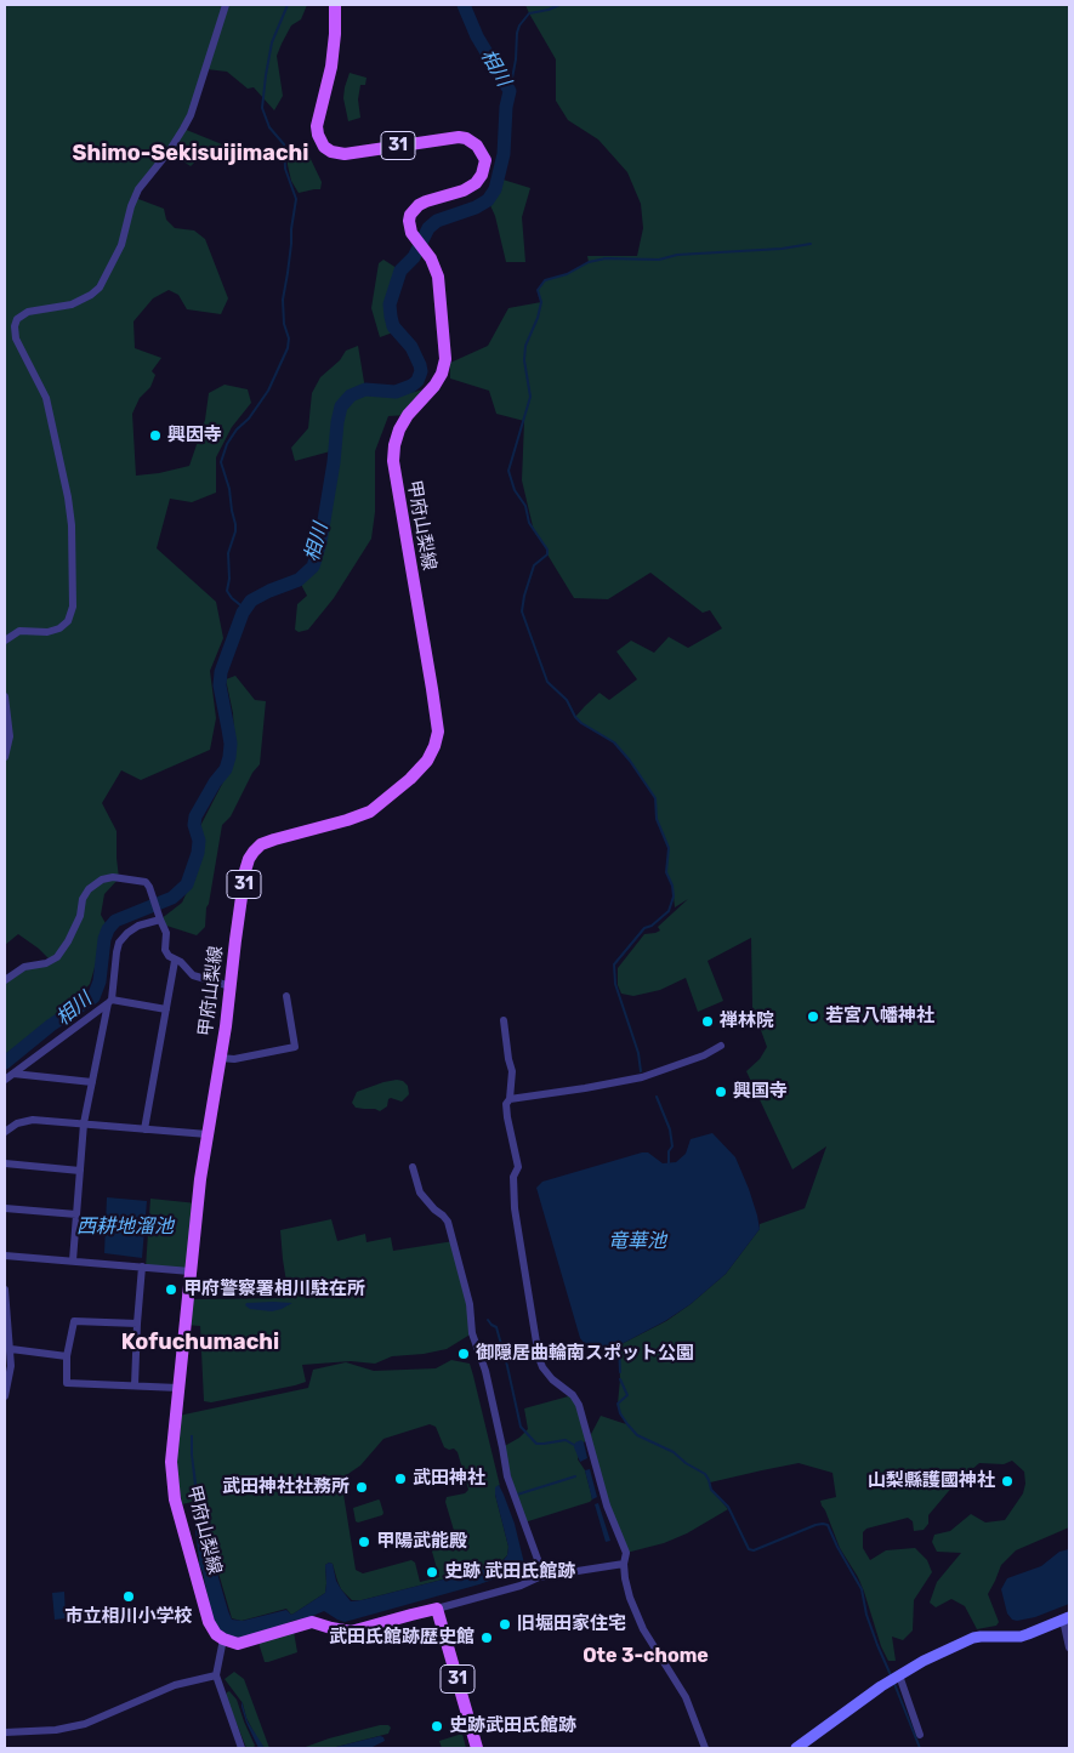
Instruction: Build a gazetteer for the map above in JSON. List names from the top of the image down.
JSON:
{
  "streets": {
    "main road": ["31", "甲府山梨線"]
  },
  "districts": ["Shimo-Sekisuijimachi", "Kofuchumachi", "Ote 3-chome"],
  "water": ["相川", "西耕地溜池", "竜華池"],
  "places": [
    "興因寺",
    "若宮八幡神社",
    "禅林院",
    "興国寺",
    "甲府警察署相川駐在所",
    "御隠居曲輪南スポット公園",
    "武田神社",
    "山梨縣護國神社",
    "武田神社社務所",
    "甲陽武能殿",
    "史跡 武田氏館跡",
    "市立相川小学校",
    "旧堀田家住宅",
    "武田氏館跡歴史館",
    "史跡武田氏館跡"
  ]
}
